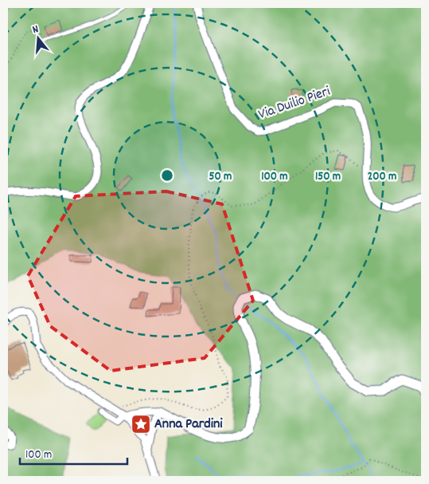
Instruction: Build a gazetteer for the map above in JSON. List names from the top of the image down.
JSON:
{
  "streets": {
    "street": ["Via Duilio Pieri"]
  },
  "places": {
    "place": ["Anna Pardini"]
  },
  "scale_bar": "100 m",
  "north": "top",
  "rings": [
    "50 m",
    "100 m",
    "150 m",
    "200 m"
  ]
}
